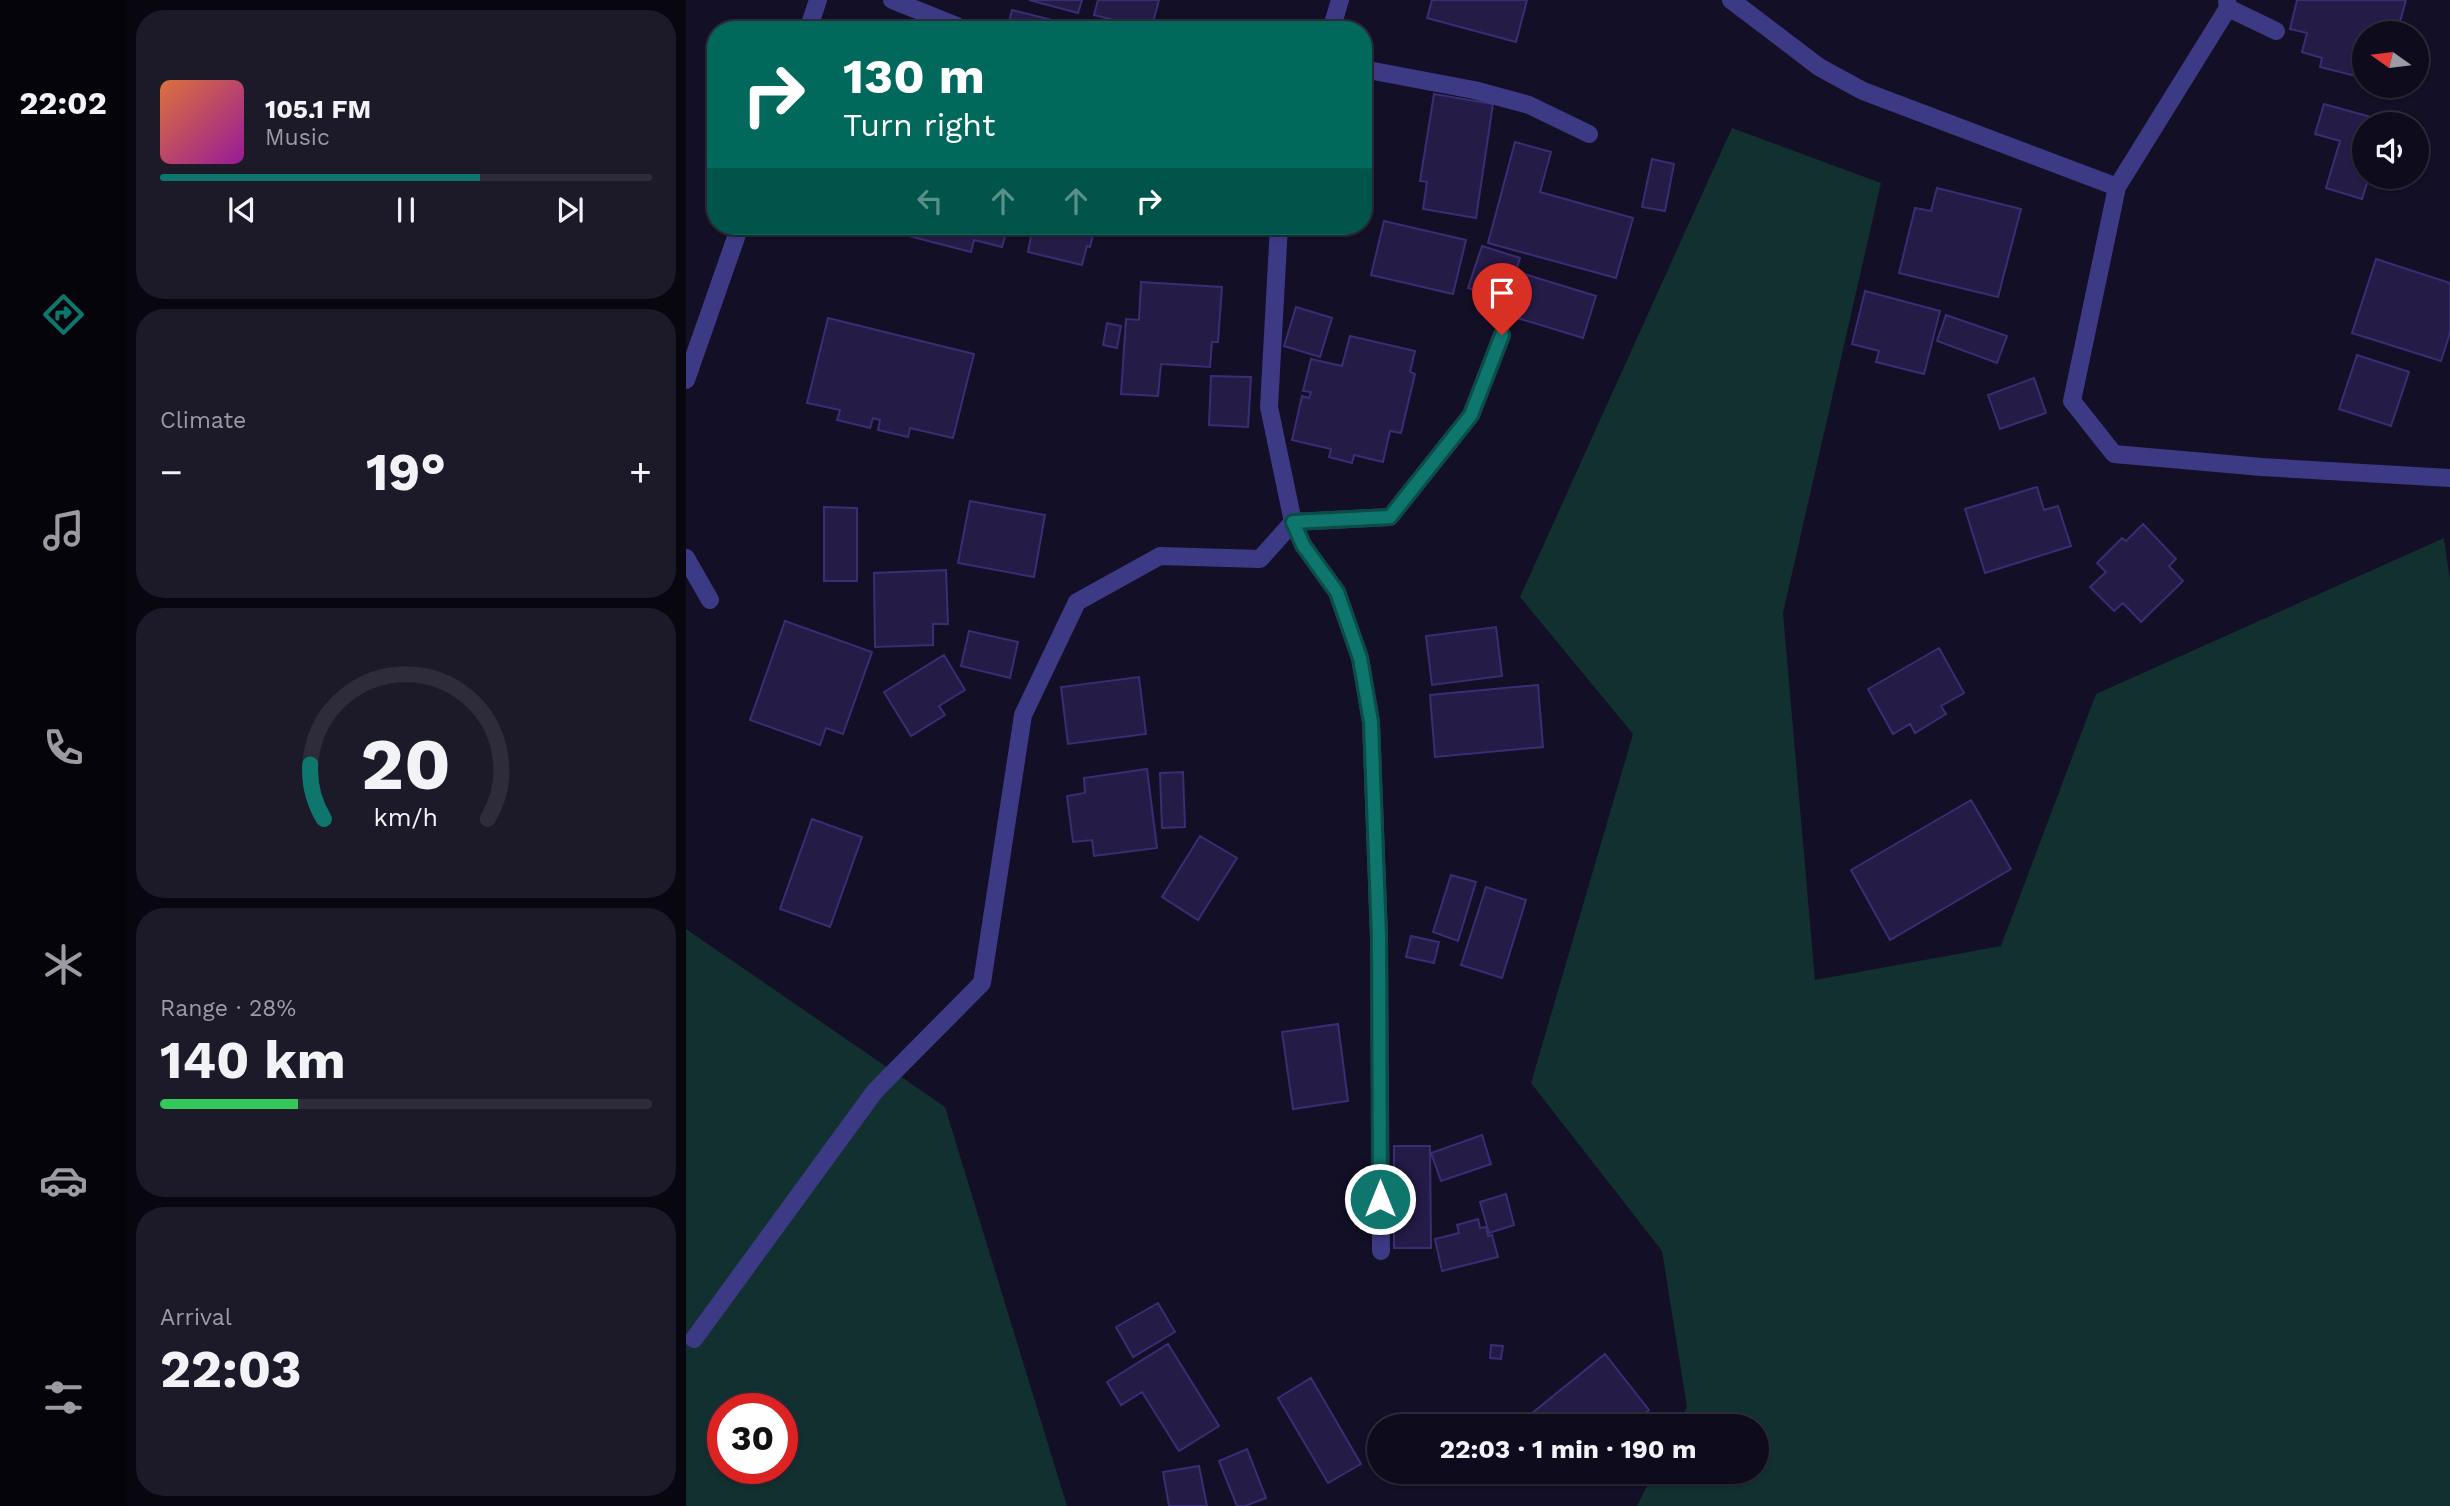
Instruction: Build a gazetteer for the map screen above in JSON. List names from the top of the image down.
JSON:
{
  "north": "left",
  "page": {
    "tabs": "22:02",
    "turn": ["130 m", "Turn right"],
    "song": ["105.1 FM", "Music"],
    "tile": [
      "Climate",
      ["Range · 28%", "140 km"],
      ["Arrival", "22:03"]
    ],
    "heat": ["−", "19°", "+"],
    "limit": "30",
    "trip": "22:03 · 1 min · 190 m",
    "gauge": ["20", "km/h"]
  }
}
